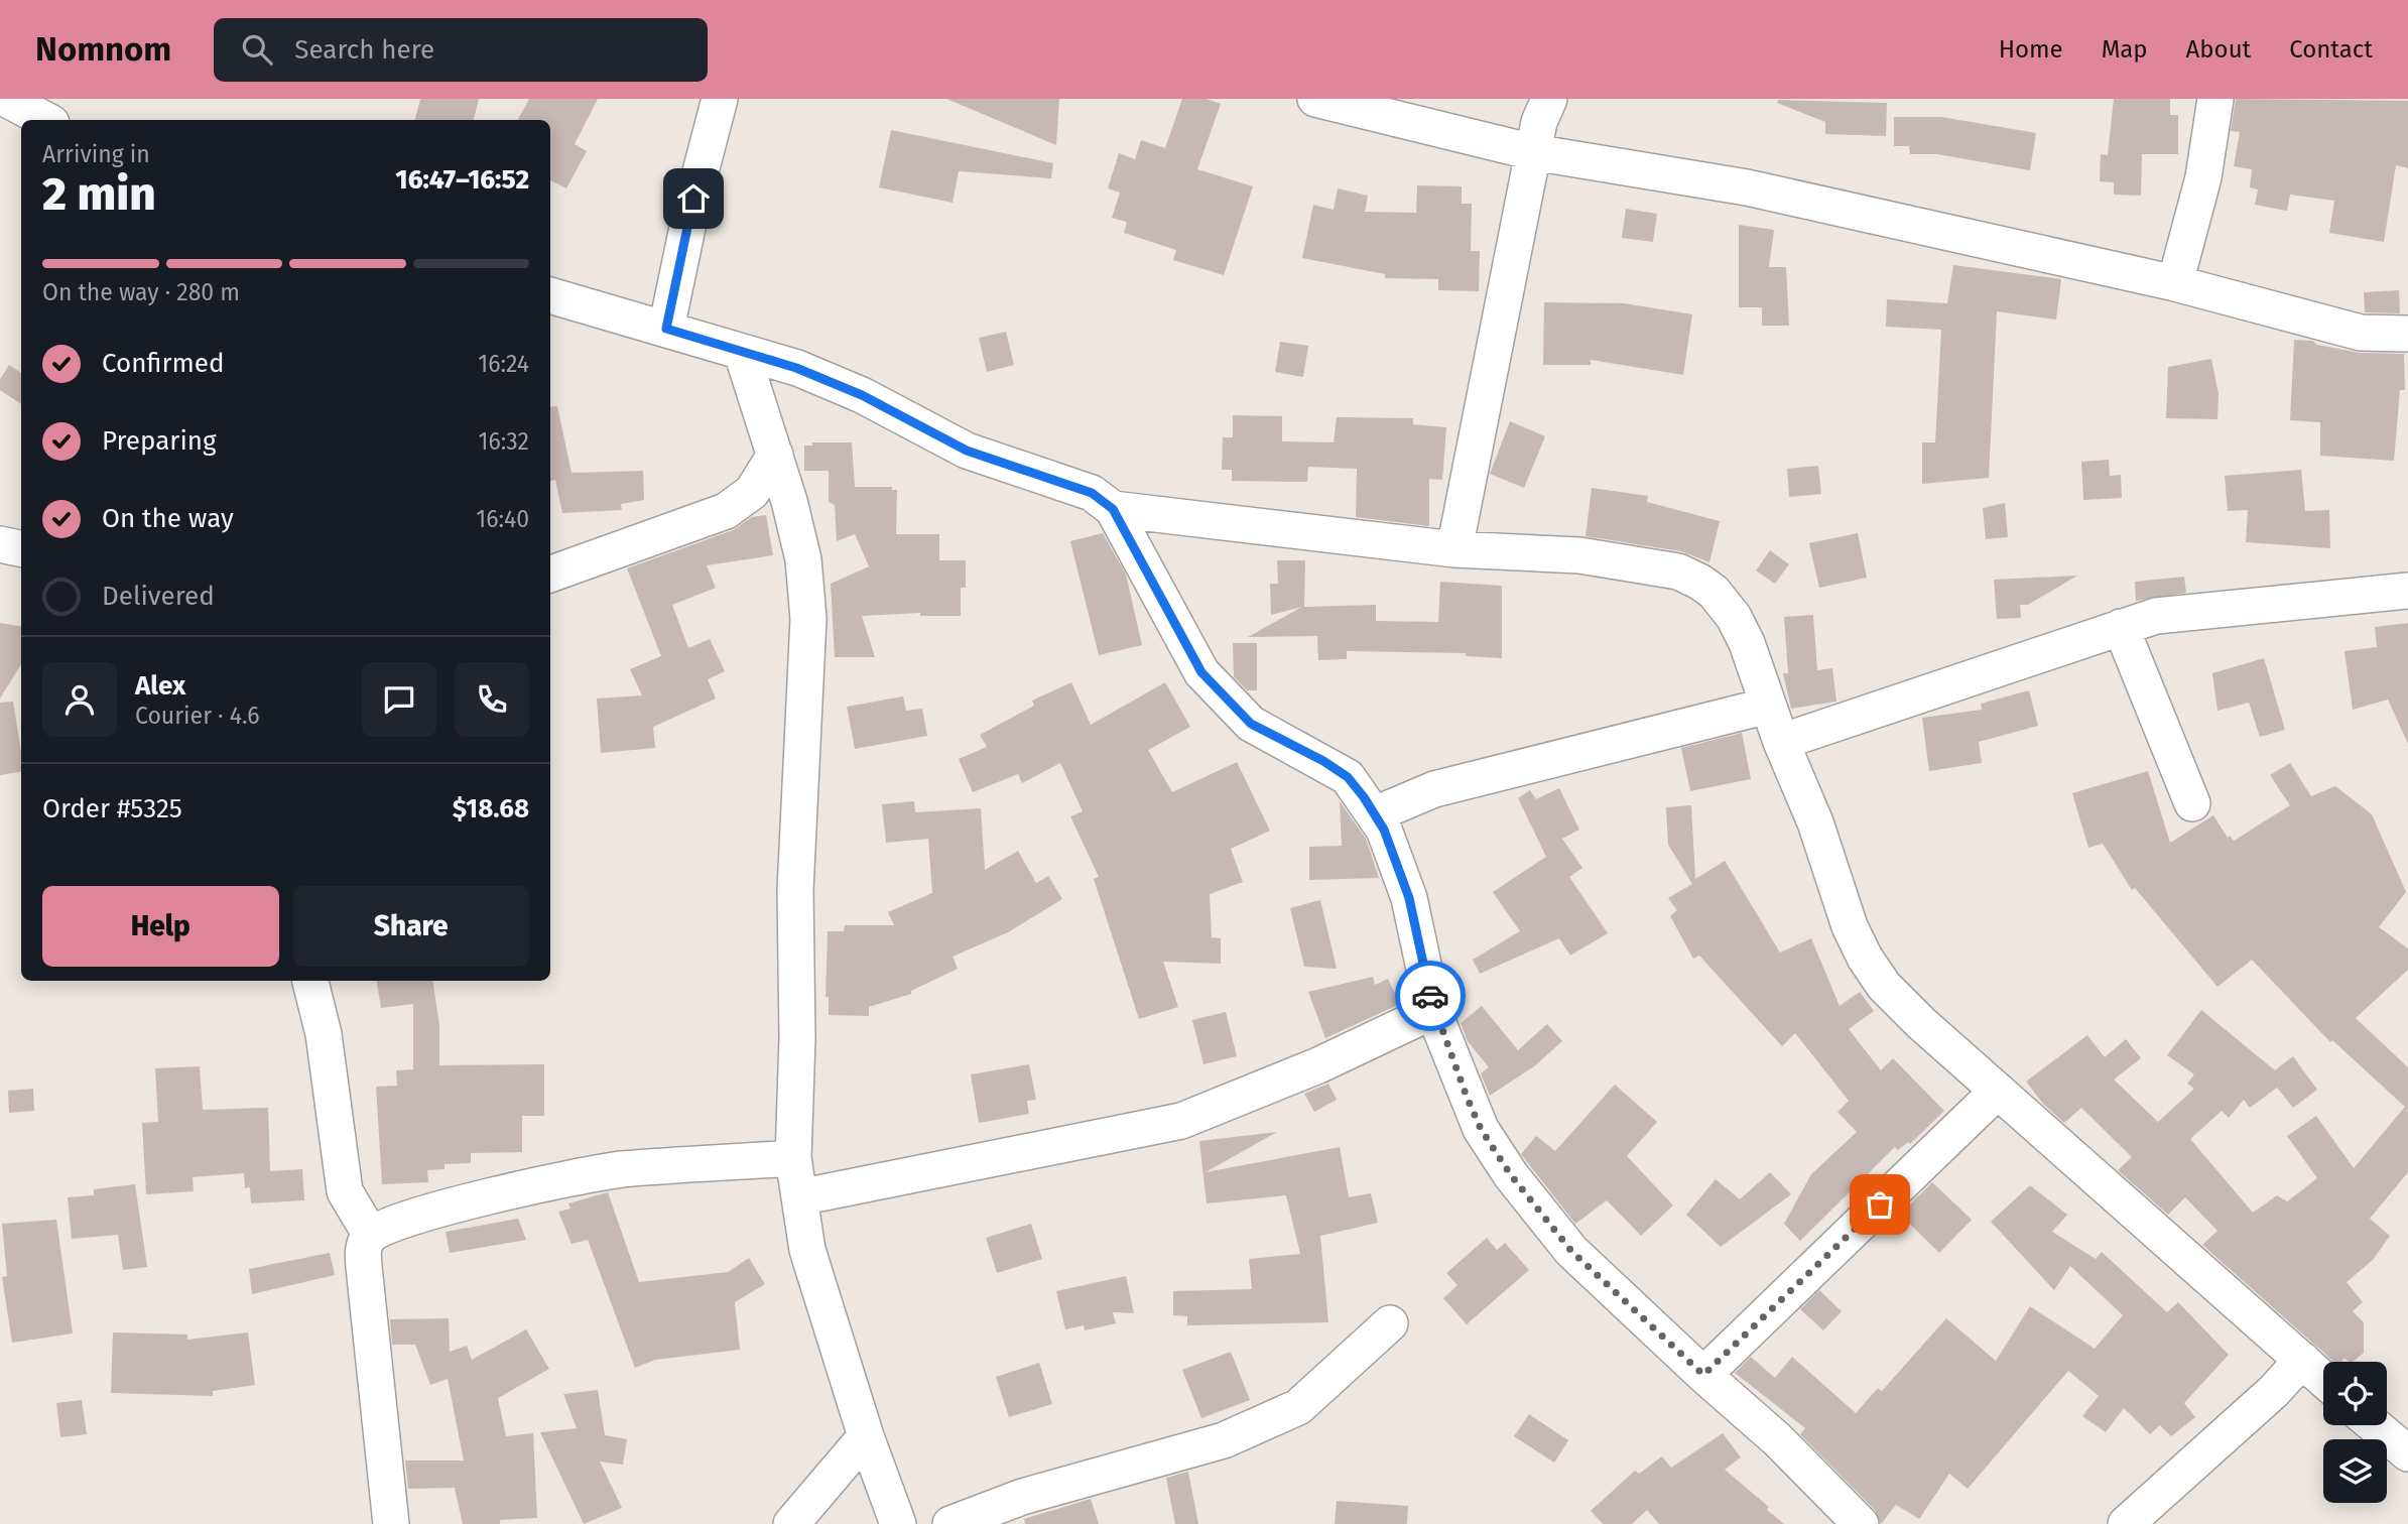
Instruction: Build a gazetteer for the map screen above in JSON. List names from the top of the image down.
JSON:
{
  "page": {
    "header": "Nomnom",
    "search": "Search here",
    "nav": [
      "Home",
      "Map",
      "About",
      "Contact"
    ],
    "heading": ["2 min", "Arriving in", "16:47–16:52"],
    "panel": [
      "Alex",
      "Courier · 4.6",
      "Order #5325",
      "$18.68"
    ],
    "bar": "On the way · 280 m",
    "list": [
      ["Confirmed", "16:24"],
      ["Preparing", "16:32"],
      ["On the way", "16:40"],
      "Delivered"
    ],
    "buttons": ["Help", "Share"]
  }
}
